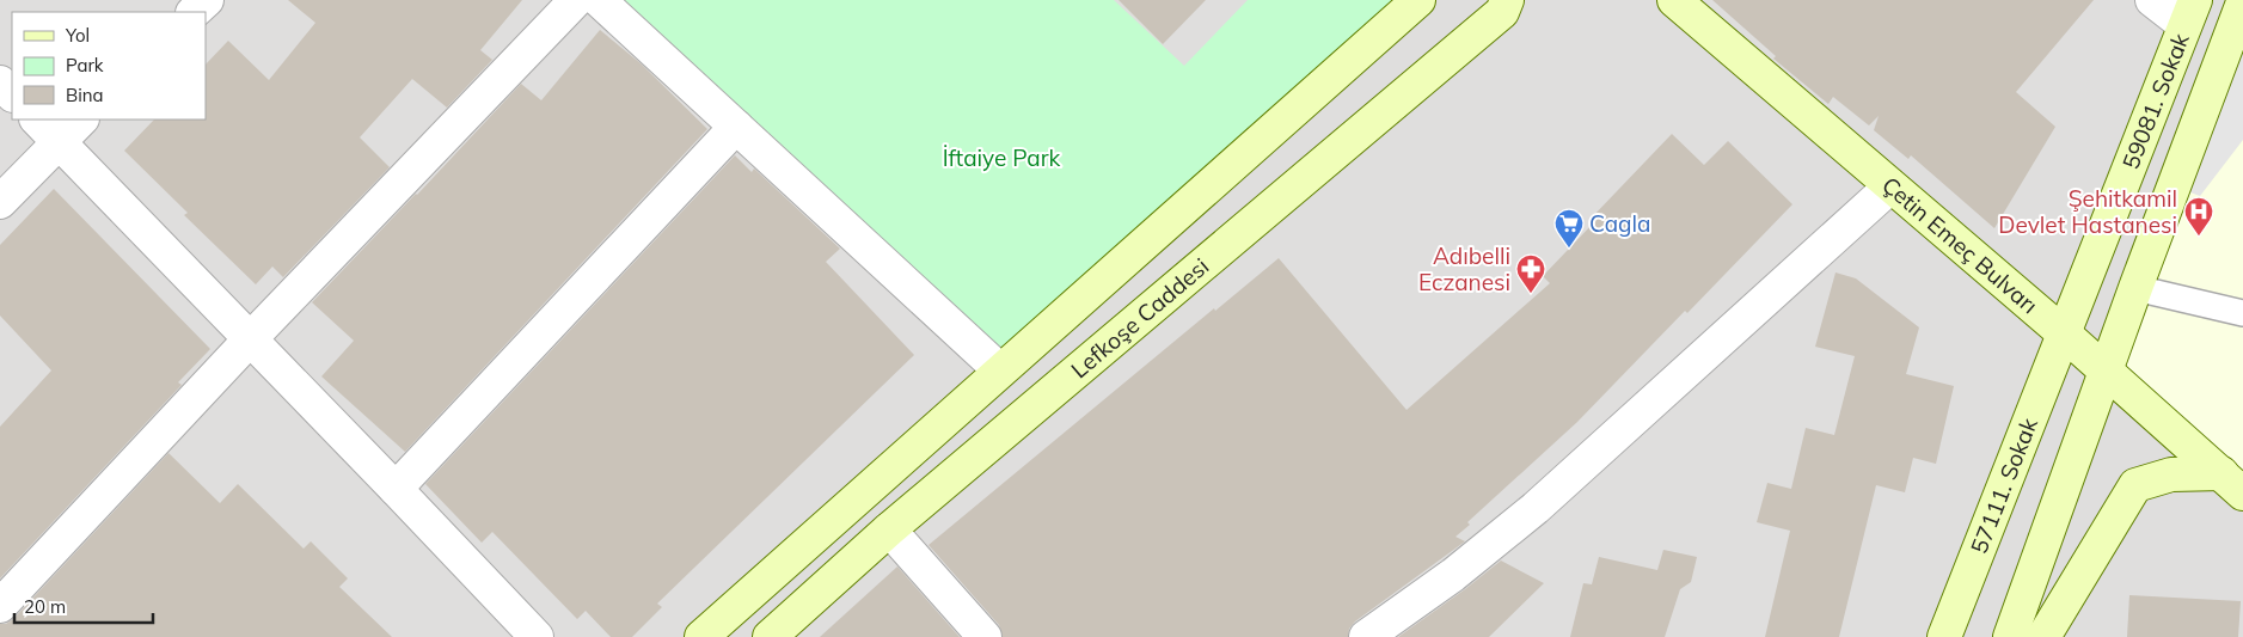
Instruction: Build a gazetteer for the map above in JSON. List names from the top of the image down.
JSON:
{
  "streets": {
    "main road": [
      "59081. Sokak",
      "Çetin Emeç Bulvarı",
      "Lefkoşe Caddesi",
      "57111. Sokak"
    ]
  },
  "crossings": [
    ["59081. Sokak", "Çetin Emeç Bulvarı"],
    ["59081. Sokak", "57111. Sokak"],
    ["Çetin Emeç Bulvarı", "57111. Sokak"]
  ],
  "parks": ["İftaiye Park"],
  "places": {
    "hospital": ["Şehitkamil Devlet Hastanesi"],
    "supermarket": ["Cagla"],
    "pharmacy": ["Adıbelli Eczanesi"]
  },
  "legend": ["Yol", "Park", "Bina"],
  "scale_bar": "20 m"
}
